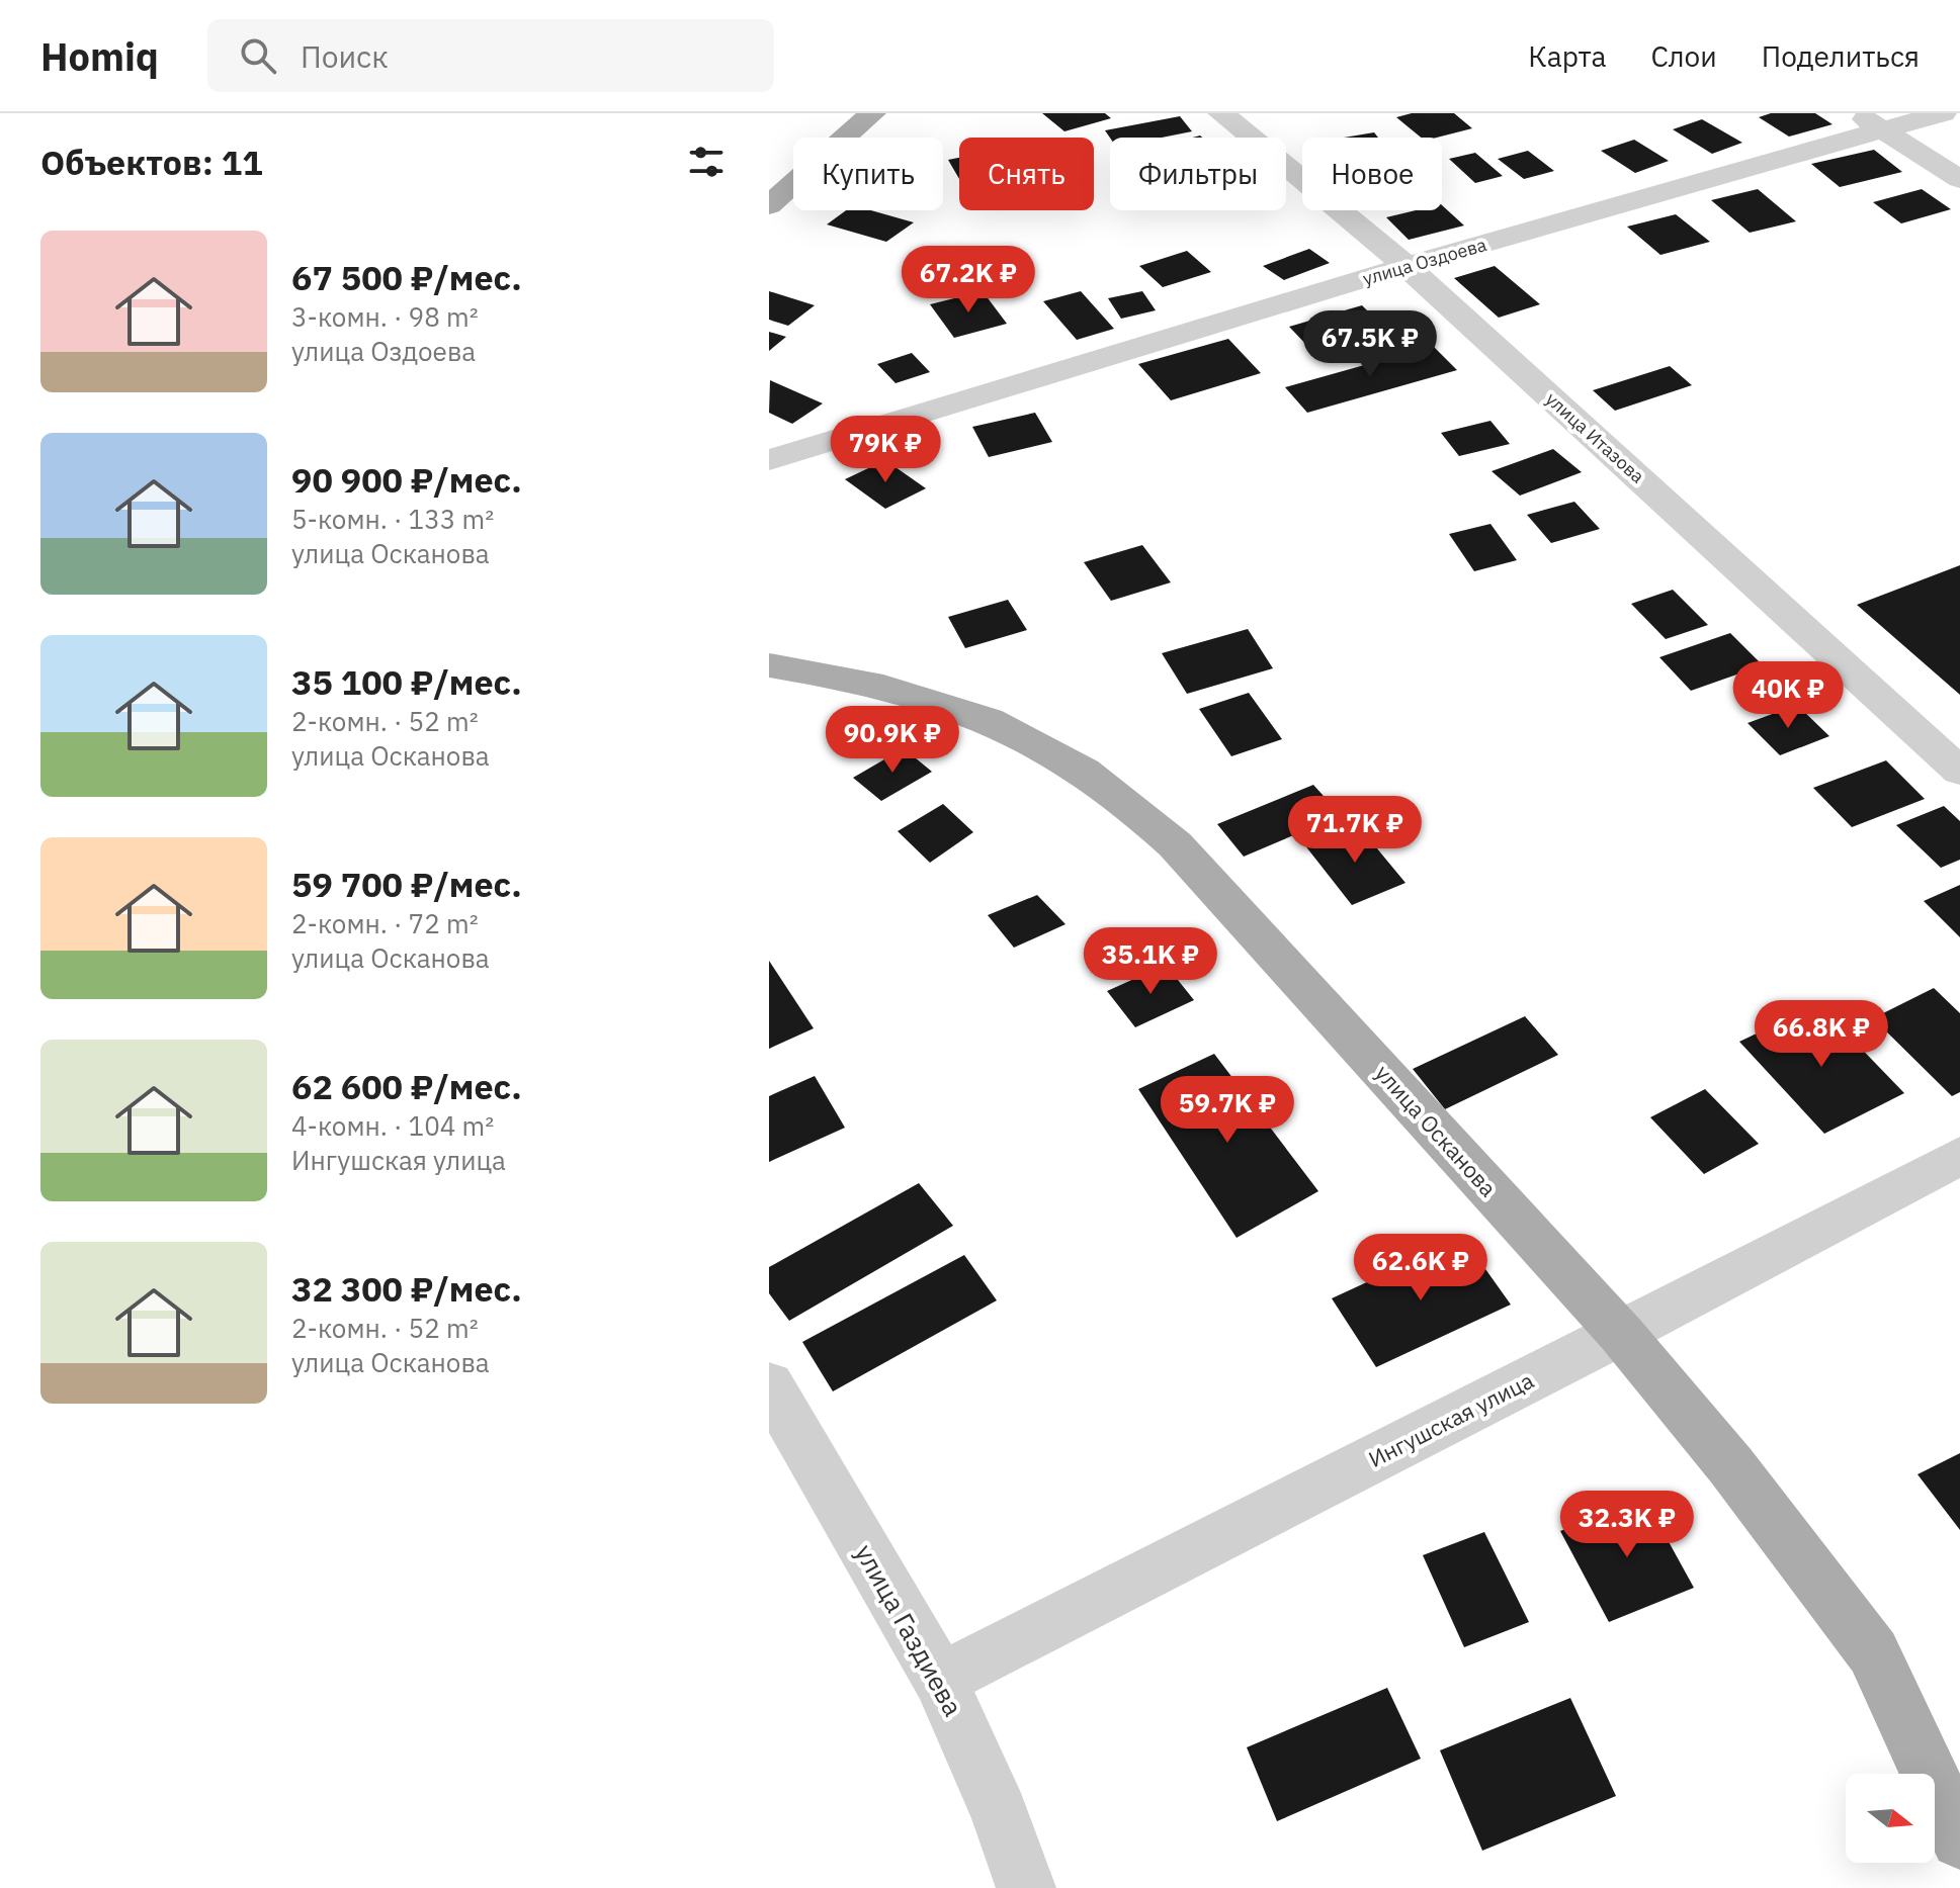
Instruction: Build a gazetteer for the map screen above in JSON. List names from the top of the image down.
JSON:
{
  "streets": {
    "main road": ["улица Осканова"],
    "street": [
      "улица Оздоева",
      "улица Итазова",
      "Ингушская улица",
      "улица Газдиева"
    ]
  },
  "crossings": [
    ["улица Оздоева", "улица Итазова"],
    ["улица Осканова", "Ингушская улица"],
    ["Ингушская улица", "улица Газдиева"]
  ],
  "north": "right",
  "page": {
    "header": "Homiq",
    "search": "Поиск",
    "nav": ["Карта", "Слои", "Поделиться"],
    "heading": "Объектов: 11",
    "chip": [
      "Купить",
      "Снять",
      "Фильтры",
      "Новое"
    ],
    "list": [
      {
        "name": "67 500 ₽/мес.",
        "note": "3-комн. · 98 m² · улица Оздоева"
      },
      {
        "name": "90 900 ₽/мес.",
        "note": "5-комн. · 133 m² · улица Осканова"
      },
      {
        "name": "35 100 ₽/мес.",
        "note": "2-комн. · 52 m² · улица Осканова"
      },
      {
        "name": "59 700 ₽/мес.",
        "note": "2-комн. · 72 m² · улица Осканова"
      },
      {
        "name": "62 600 ₽/мес.",
        "note": "4-комн. · 104 m² · Ингушская улица"
      },
      {
        "name": "32 300 ₽/мес.",
        "note": "2-комн. · 52 m² · улица Осканова"
      }
    ],
    "price": [
      "67.2K ₽",
      "67.5K ₽",
      "79K ₽",
      "40K ₽",
      "90.9K ₽",
      "71.7K ₽",
      "35.1K ₽",
      "66.8K ₽",
      "59.7K ₽",
      "62.6K ₽",
      "32.3K ₽"
    ]
  }
}
